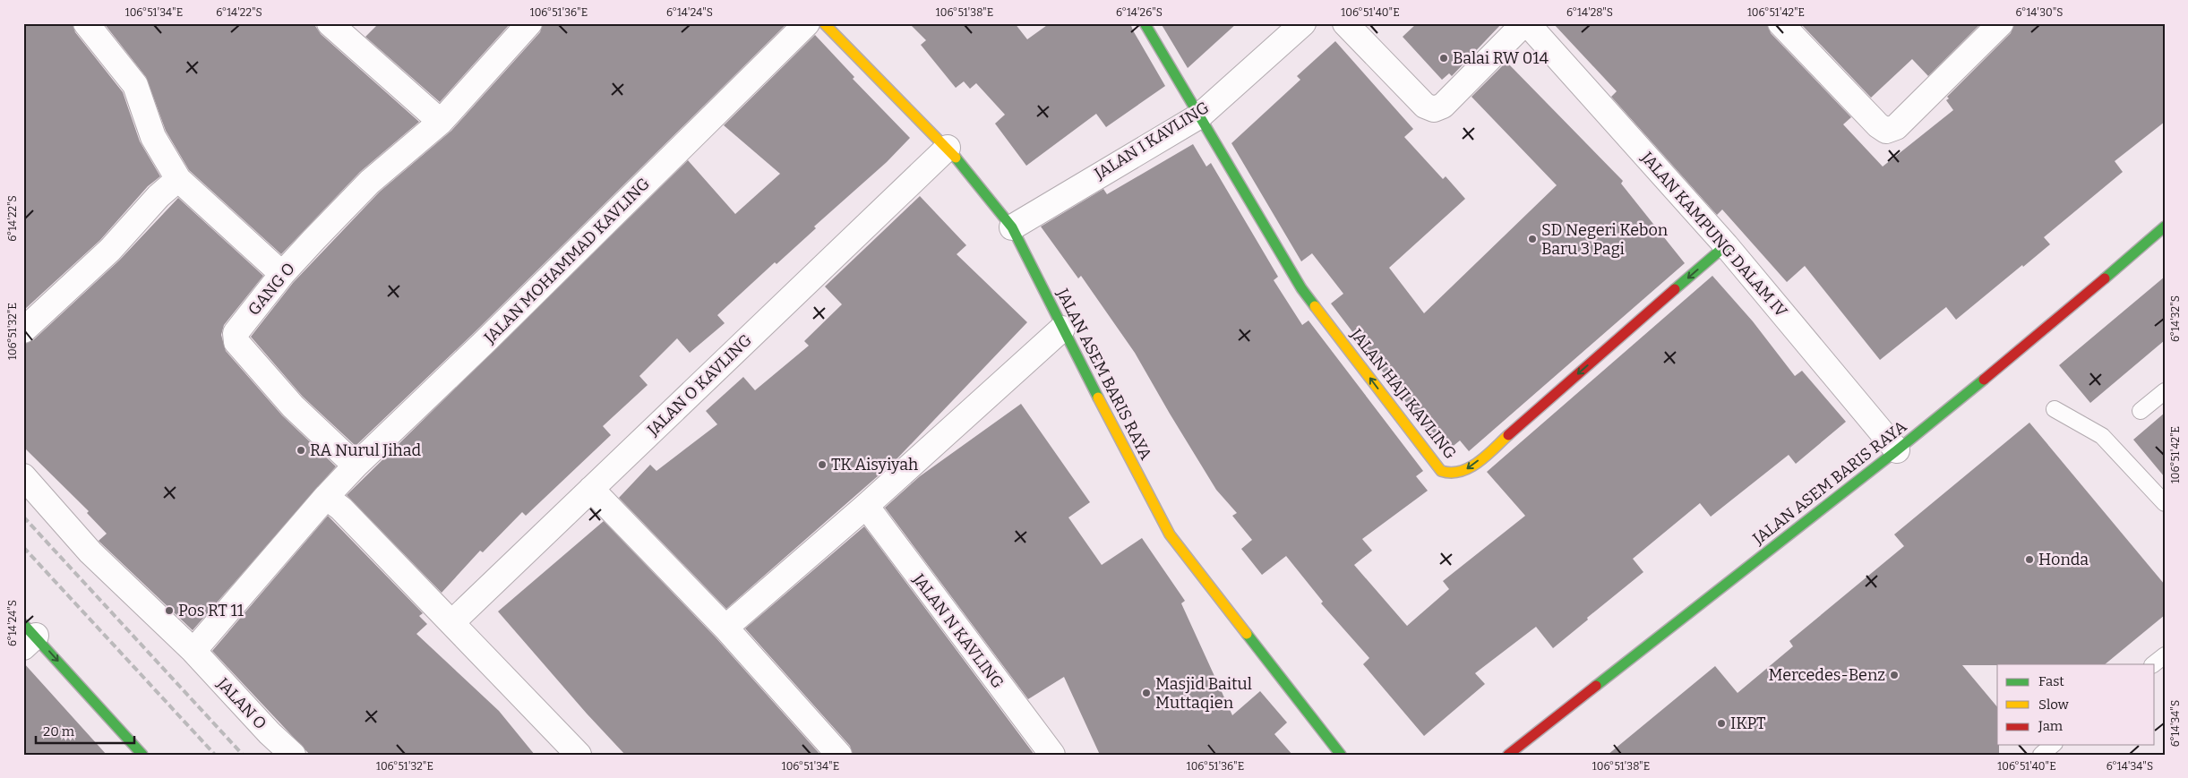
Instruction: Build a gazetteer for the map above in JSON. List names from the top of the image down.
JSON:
{
  "streets": {
    "street": [
      "JALAN I KAVLING",
      "JALAN KAMPUNG DALAM IV",
      "JALAN MOHAMMAD KAVLING",
      "GANG O",
      "JALAN ASEM BARIS RAYA",
      "JALAN O KAVLING",
      "JALAN HAJI KAVLING",
      "JALAN N KAVLING",
      "JALAN O"
    ]
  },
  "crossings": [
    ["JALAN I KAVLING", "JALAN ASEM BARIS RAYA"],
    ["JALAN I KAVLING", "JALAN HAJI KAVLING"],
    ["JALAN KAMPUNG DALAM IV", "JALAN ASEM BARIS RAYA"],
    ["JALAN KAMPUNG DALAM IV", "JALAN HAJI KAVLING"],
    ["JALAN MOHAMMAD KAVLING", "GANG O"],
    ["JALAN MOHAMMAD KAVLING", "JALAN O"],
    ["JALAN ASEM BARIS RAYA", "JALAN O KAVLING"]
  ],
  "places": [
    "Balai RW 014",
    "SD Negeri Kebon Baru 3 Pagi",
    "RA Nurul Jihad",
    "TK Aisyiyah",
    "Honda",
    "Pos RT 11",
    "Mercedes-Benz",
    "Masjid Baitul Muttaqien",
    "IKPT"
  ],
  "legend": ["Fast", "Slow", "Jam"],
  "scale_bar": "20 m",
  "coordinates": [
    "106°51'34\"E",
    "6°14'22\"S",
    "106°51'36\"E",
    "6°14'24\"S",
    "106°51'38\"E",
    "6°14'26\"S",
    "106°51'40\"E",
    "6°14'28\"S",
    "106°51'42\"E",
    "6°14'30\"S",
    "6°14'32\"S",
    "106°51'32\"E",
    "6°14'34\"S"
  ]
}
